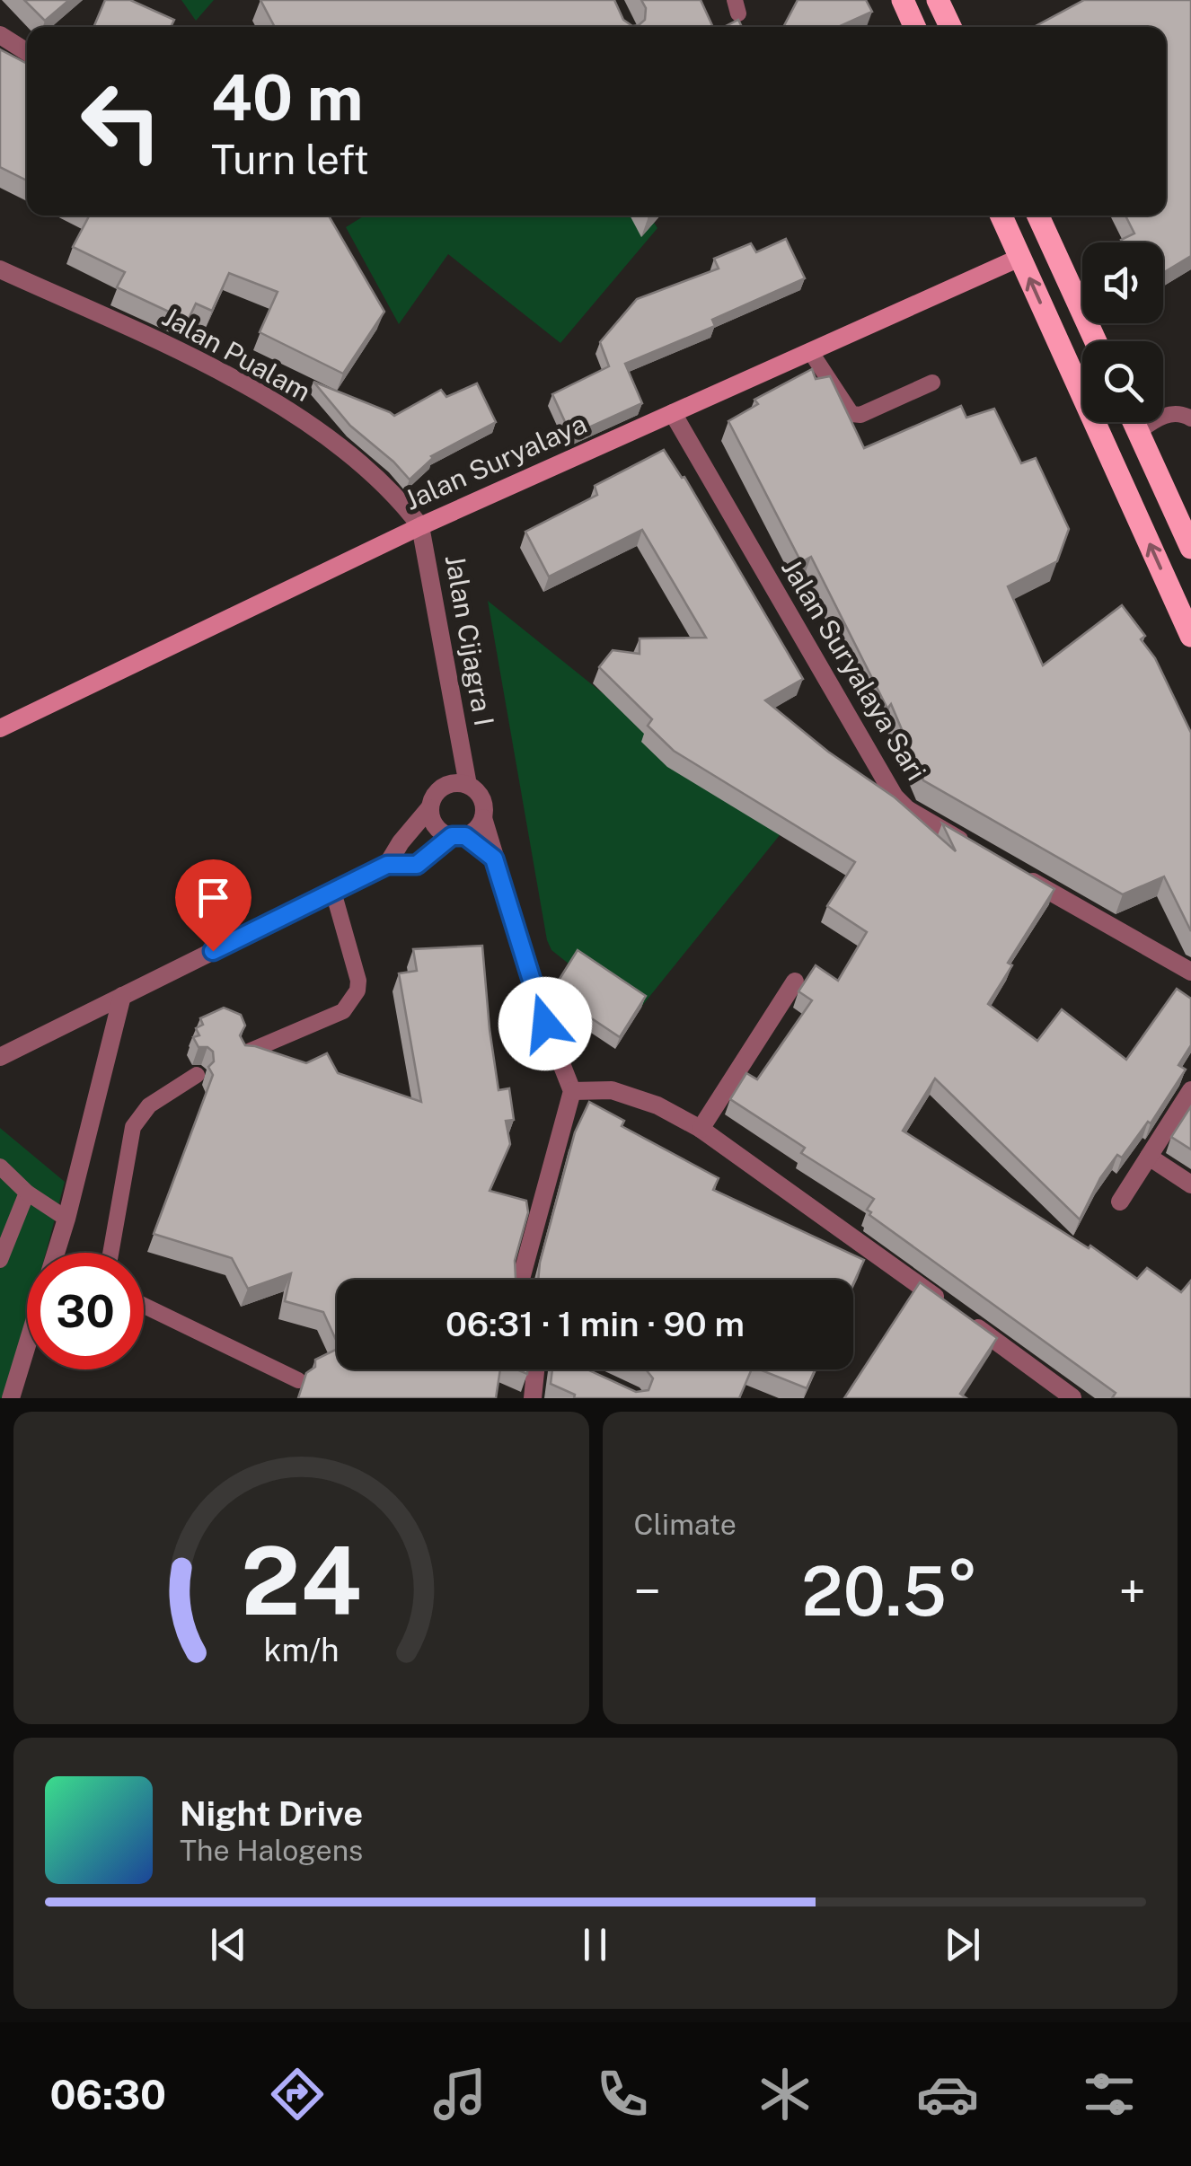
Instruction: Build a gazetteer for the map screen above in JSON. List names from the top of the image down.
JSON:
{
  "streets": {
    "street": [
      "Jalan Pualam",
      "Jalan Suryalaya",
      "Jalan Cijagra I",
      "Jalan Suryalaya Sari"
    ]
  },
  "crossings": [
    ["Jalan Pualam", "Jalan Suryalaya"],
    ["Jalan Pualam", "Jalan Cijagra I"],
    ["Jalan Suryalaya", "Jalan Cijagra I"],
    ["Jalan Suryalaya", "Jalan Suryalaya Sari"]
  ],
  "page": {
    "turn": ["40 m", "Turn left"],
    "limit": "30",
    "trip": "06:31 · 1 min · 90 m",
    "tile": "Climate",
    "heat": ["−", "20.5°", "+"],
    "song": ["Night Drive", "The Halogens"],
    "tabs": "06:30",
    "gauge": ["24", "km/h"]
  }
}
